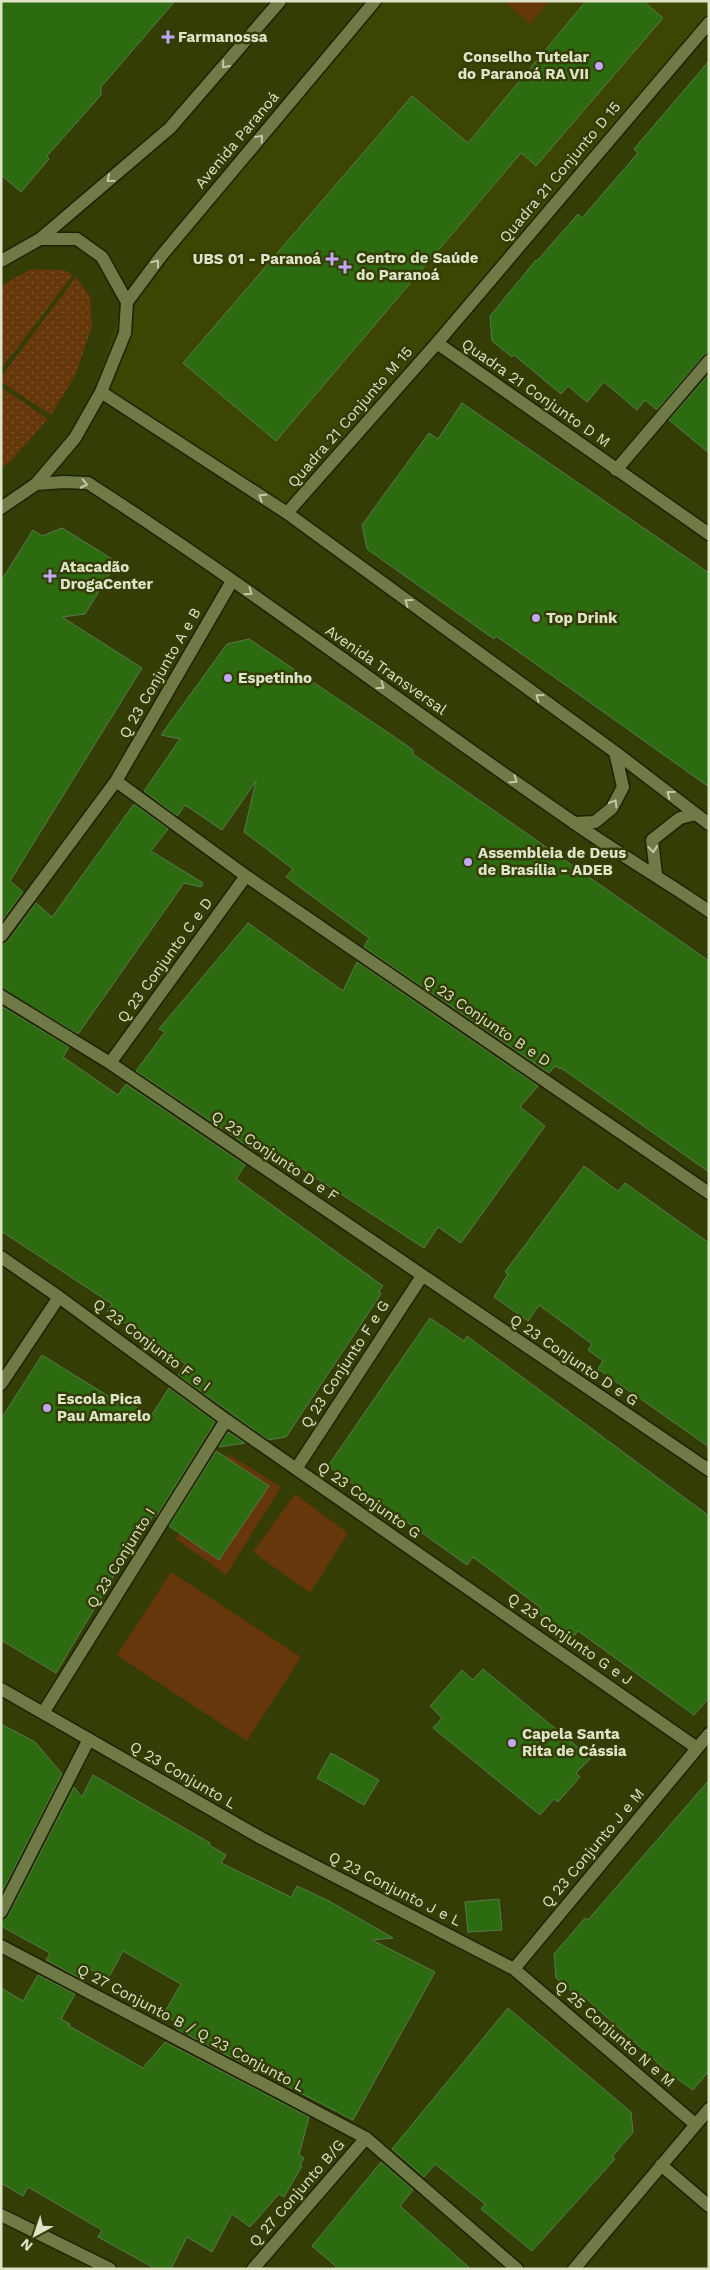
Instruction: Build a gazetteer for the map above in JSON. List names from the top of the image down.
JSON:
{
  "streets": {
    "street": [
      "Avenida Paranoá",
      "Quadra 21 Conjunto D 15",
      "Quadra 21 Conjunto D M",
      "Quadra 21 Conjunto M 15",
      "Avenida Transversal",
      "Q 23 Conjunto A e B",
      "Q 23 Conjunto C e D",
      "Q 23 Conjunto B e D",
      "Q 23 Conjunto D e F",
      "Q 23 Conjunto F e I",
      "Q 23 Conjunto D e G",
      "Q 23 Conjunto F e G",
      "Q 23 Conjunto G",
      "Q 23 Conjunto I",
      "Q 23 Conjunto G e J",
      "Q 23 Conjunto L",
      "Q 23 Conjunto J e M",
      "Q 23 Conjunto J e L",
      "Q 27 Conjunto B / Q 23 Conjunto L",
      "Q 25 Conjunto N e M",
      "Q 27 Conjunto B/G"
    ]
  },
  "crossings": [
    ["Quadra 21 Conjunto D 15", "Quadra 21 Conjunto D M"],
    ["Quadra 21 Conjunto D 15", "Quadra 21 Conjunto M 15"],
    ["Quadra 21 Conjunto D M", "Quadra 21 Conjunto M 15"],
    ["Avenida Transversal", "Q 23 Conjunto A e B"],
    ["Q 23 Conjunto A e B", "Q 23 Conjunto B e D"],
    ["Q 23 Conjunto C e D", "Q 23 Conjunto B e D"],
    ["Q 23 Conjunto C e D", "Q 23 Conjunto D e F"],
    ["Q 23 Conjunto D e F", "Q 23 Conjunto D e G"],
    ["Q 23 Conjunto D e F", "Q 23 Conjunto F e G"],
    ["Q 23 Conjunto F e I", "Q 23 Conjunto F e G"],
    ["Q 23 Conjunto F e I", "Q 23 Conjunto G"],
    ["Q 23 Conjunto F e I", "Q 23 Conjunto I"],
    ["Q 23 Conjunto D e G", "Q 23 Conjunto F e G"],
    ["Q 23 Conjunto F e G", "Q 23 Conjunto G"],
    ["Q 23 Conjunto G", "Q 23 Conjunto G e J"],
    ["Q 23 Conjunto I", "Q 23 Conjunto L"],
    ["Q 23 Conjunto G e J", "Q 23 Conjunto J e M"],
    ["Q 23 Conjunto L", "Q 23 Conjunto J e L"],
    ["Q 23 Conjunto J e M", "Q 23 Conjunto J e L"],
    ["Q 23 Conjunto J e M", "Q 25 Conjunto N e M"],
    ["Q 23 Conjunto J e L", "Q 25 Conjunto N e M"],
    ["Q 27 Conjunto B / Q 23 Conjunto L", "Q 27 Conjunto B/G"]
  ],
  "places": {
    "health": [
      "Farmanossa",
      "UBS 01 - Paranoá",
      "Centro de Saúde do Paranoá",
      "Atacadão DrogaCenter"
    ],
    "other": [
      "Conselho Tutelar do Paranoá RA VII",
      "Top Drink",
      "Espetinho",
      "Assembleia de Deus de Brasília - ADEB",
      "Escola Pica Pau Amarelo",
      "Capela Santa Rita de Cássia"
    ]
  },
  "north": "bottom left"
}
